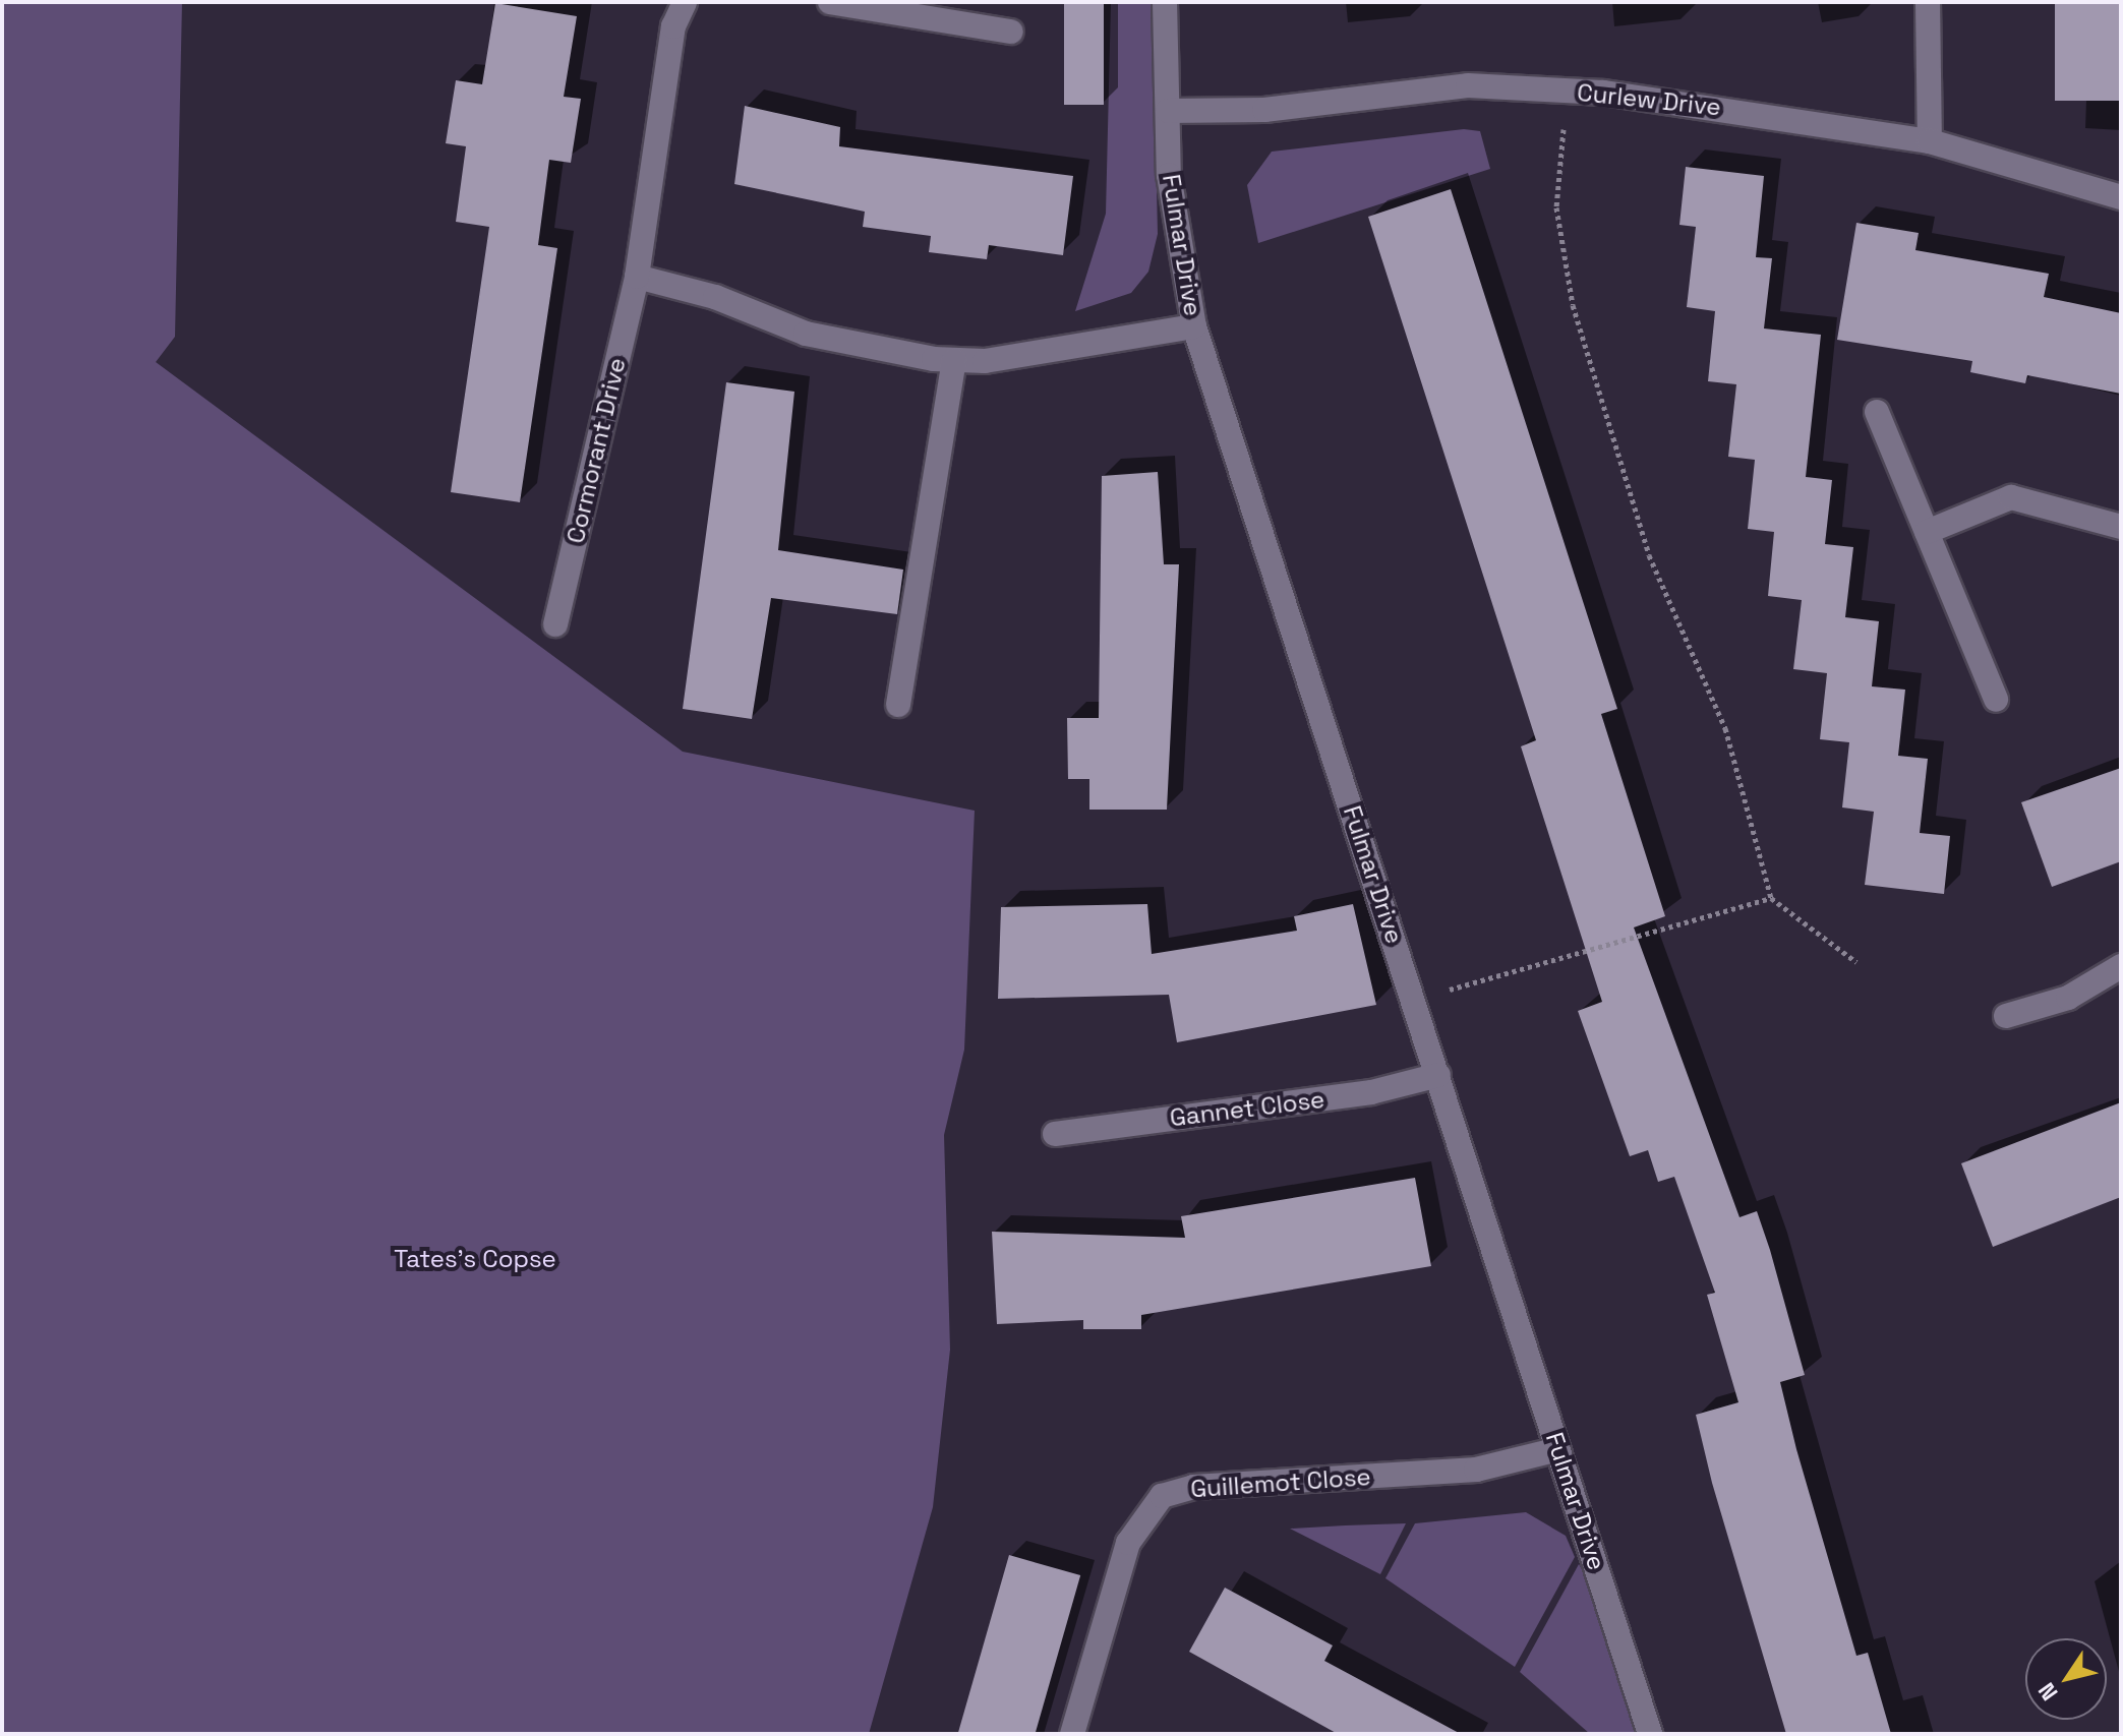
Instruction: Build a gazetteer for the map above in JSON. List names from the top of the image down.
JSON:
{
  "streets": {
    "street": [
      "Curlew Drive",
      "Fulmar Drive",
      "Cormorant Drive",
      "Gannet Close",
      "Guillemot Close"
    ]
  },
  "crossings": [
    ["Curlew Drive", "Fulmar Drive"],
    ["Fulmar Drive", "Gannet Close"],
    ["Fulmar Drive", "Guillemot Close"]
  ],
  "parks": ["Tates's Copse"],
  "north": "bottom left"
}
